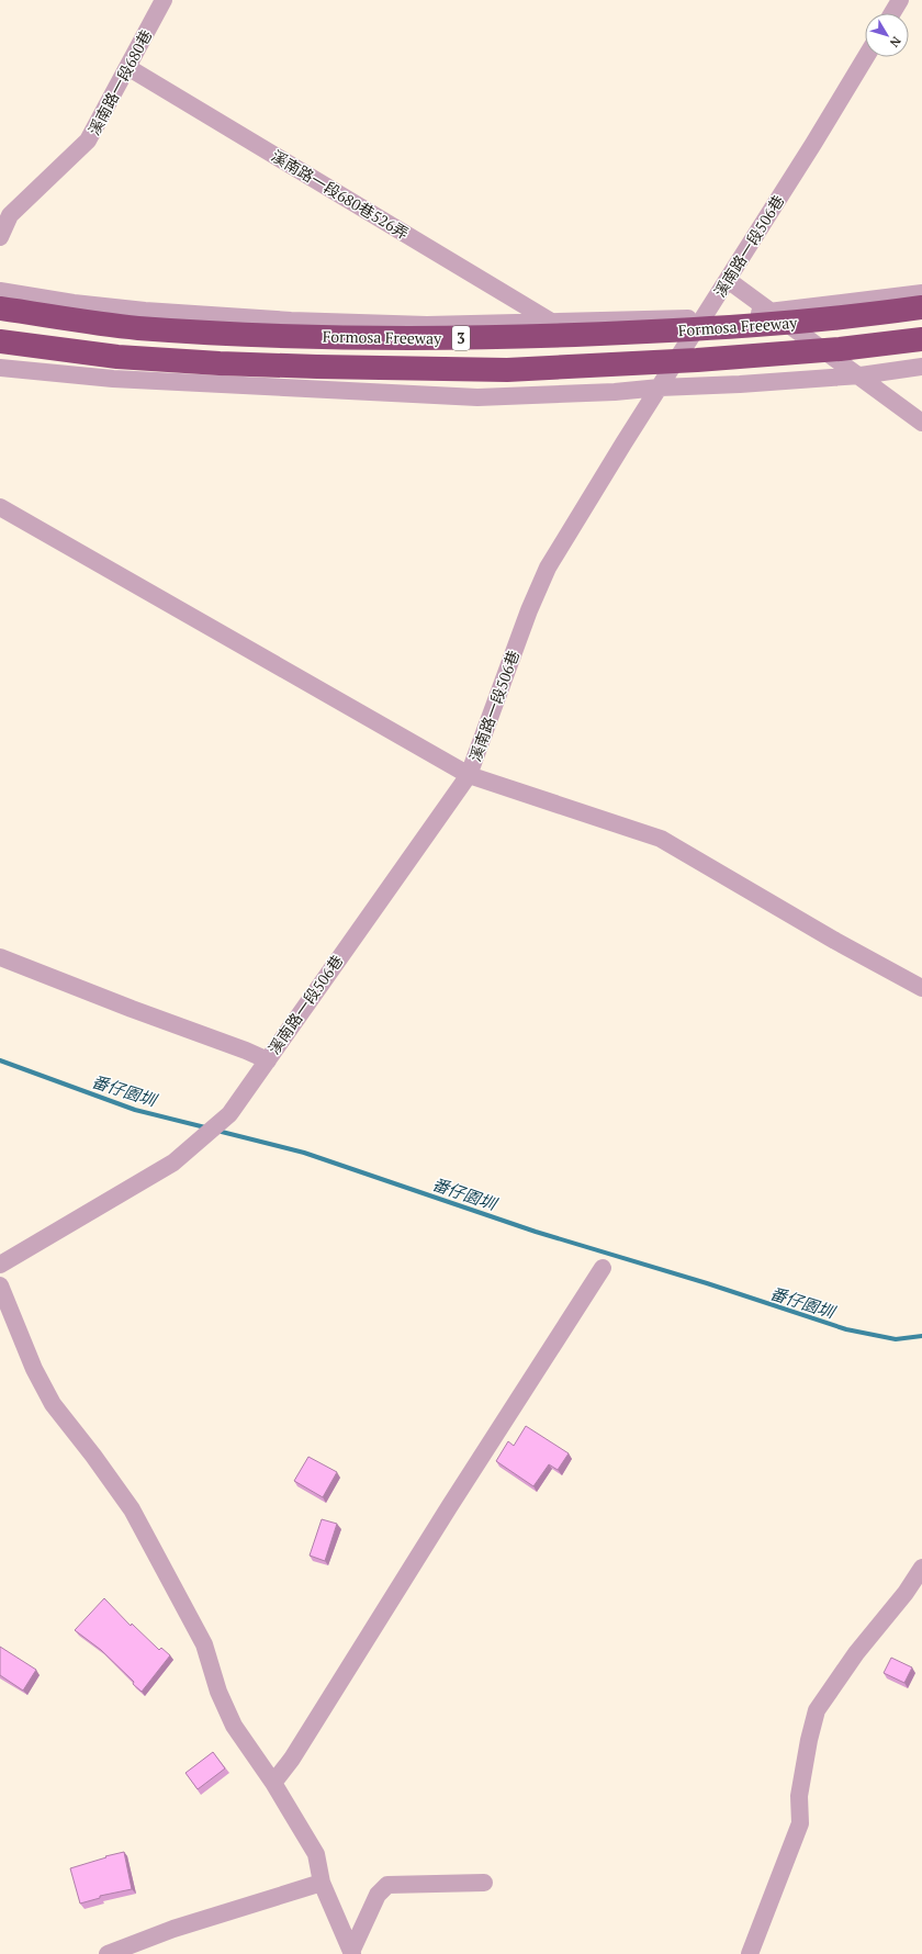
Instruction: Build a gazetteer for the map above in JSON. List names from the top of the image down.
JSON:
{
  "streets": {
    "highway": ["Formosa Freeway", "3"],
    "street": ["溪南路一段680巷", "溪南路一段680巷526弄", "溪南路一段506巷"]
  },
  "crossings": [
    ["溪南路一段680巷", "溪南路一段680巷526弄"]
  ],
  "water": ["番仔園圳"],
  "north": "bottom right"
}
